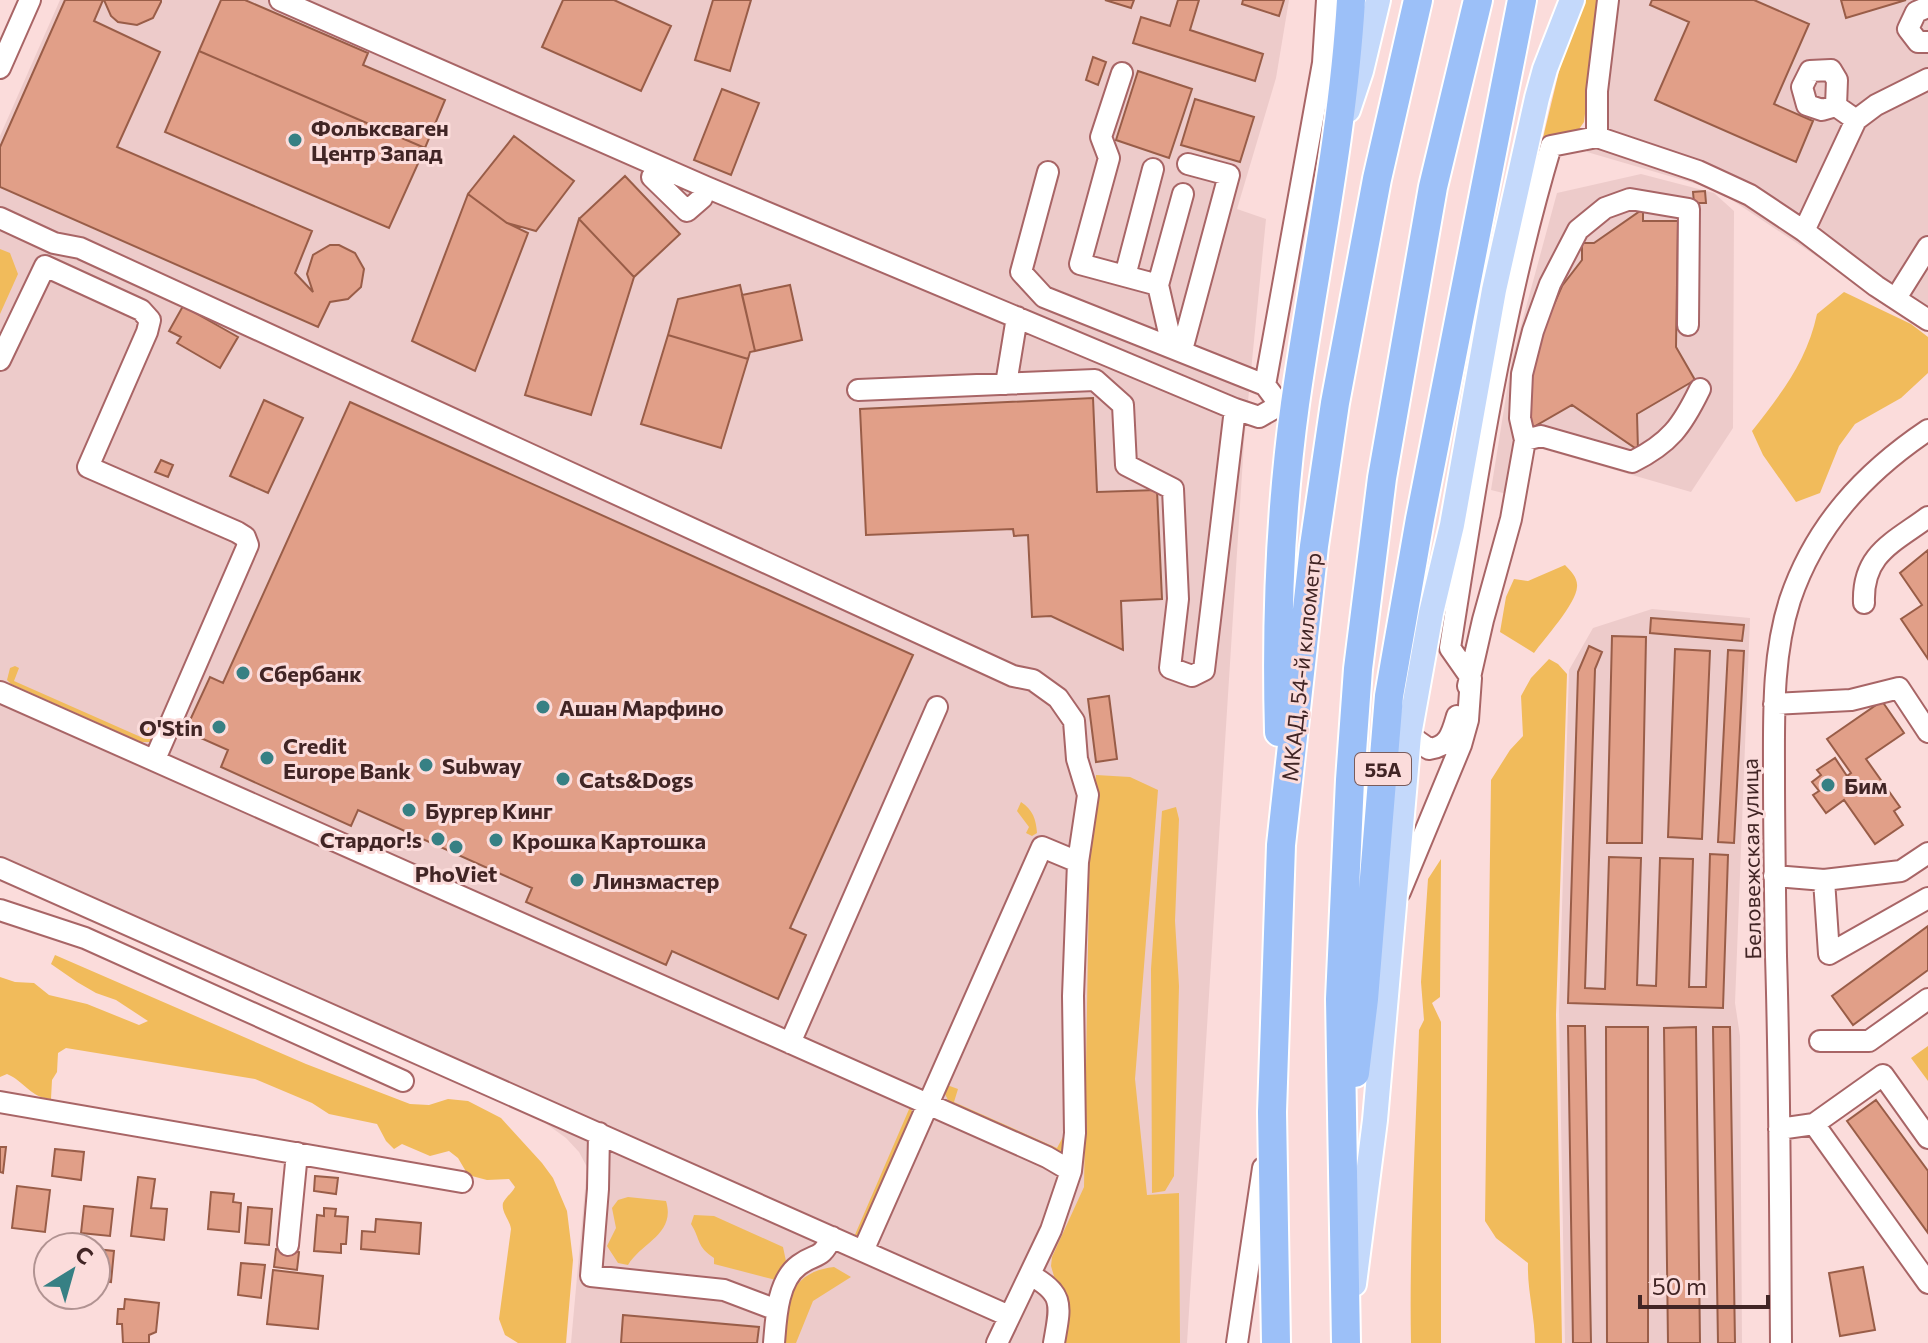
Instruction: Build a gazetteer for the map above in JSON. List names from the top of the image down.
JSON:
{
  "streets": {
    "highway": ["МКАД, 54-й километр", "55А"],
    "street": ["Беловежская улица"]
  },
  "places": [
    "Фольксваген Центр Запад",
    "Сбербанк",
    "Ашан Марфино",
    "O'Stin",
    "Credit Europe Bank",
    "Subway",
    "Cats&Dogs",
    "Бим",
    "Бургер Кинг",
    "Стардог!s",
    "Крошка Картошка",
    "PhoViet",
    "Линзмастер"
  ],
  "scale_bar": "50 m",
  "north": "top right"
}
